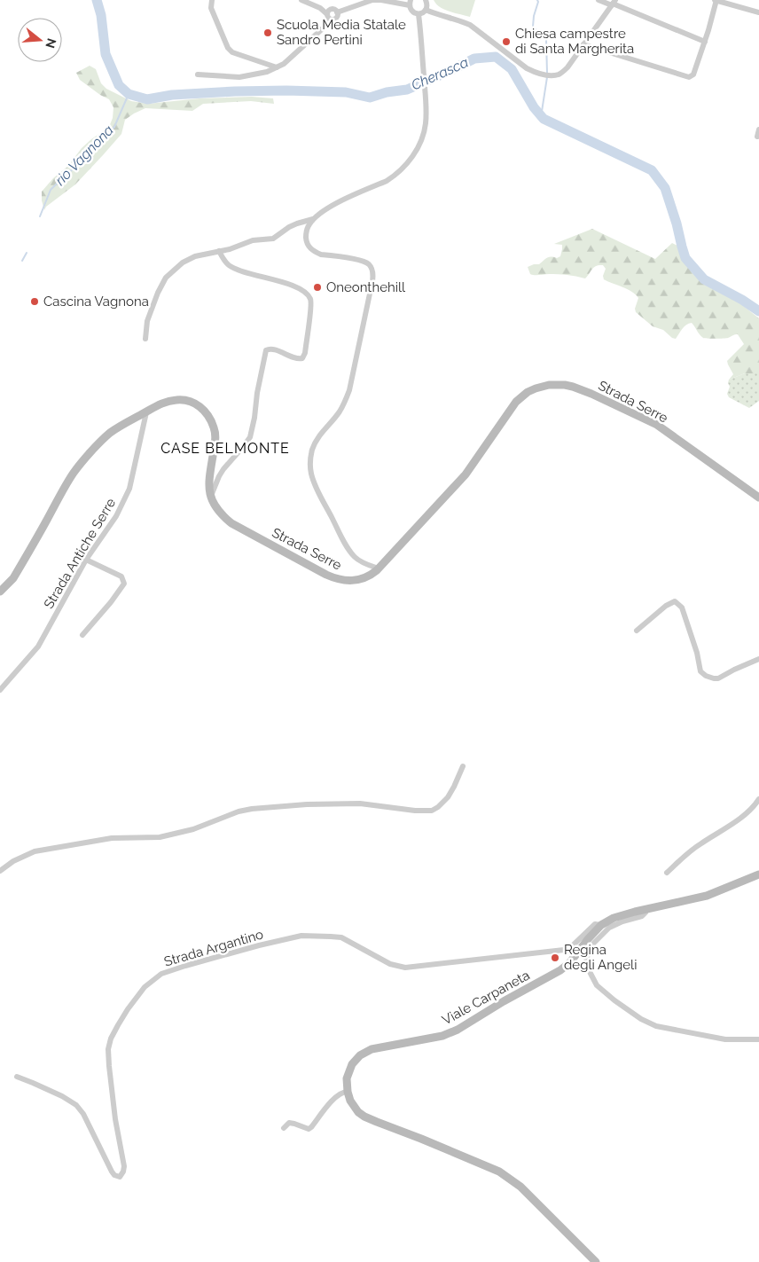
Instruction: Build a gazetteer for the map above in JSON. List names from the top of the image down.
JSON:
{
  "streets": {
    "main road": ["Strada Serre", "Viale Carpaneta"],
    "street": ["Strada Antiche Serre", "Strada Argantino"]
  },
  "crossings": [
    ["Strada Argantino", "Viale Carpaneta"]
  ],
  "districts": ["CASE BELMONTE"],
  "water": ["Cherasca", "rio Vagnona"],
  "places": [
    "Scuola Media Statale Sandro Pertini",
    "Chiesa campestre di Santa Margherita",
    "Oneonthehill",
    "Cascina Vagnona",
    "Regina degli Angeli"
  ],
  "north": "right"
}
